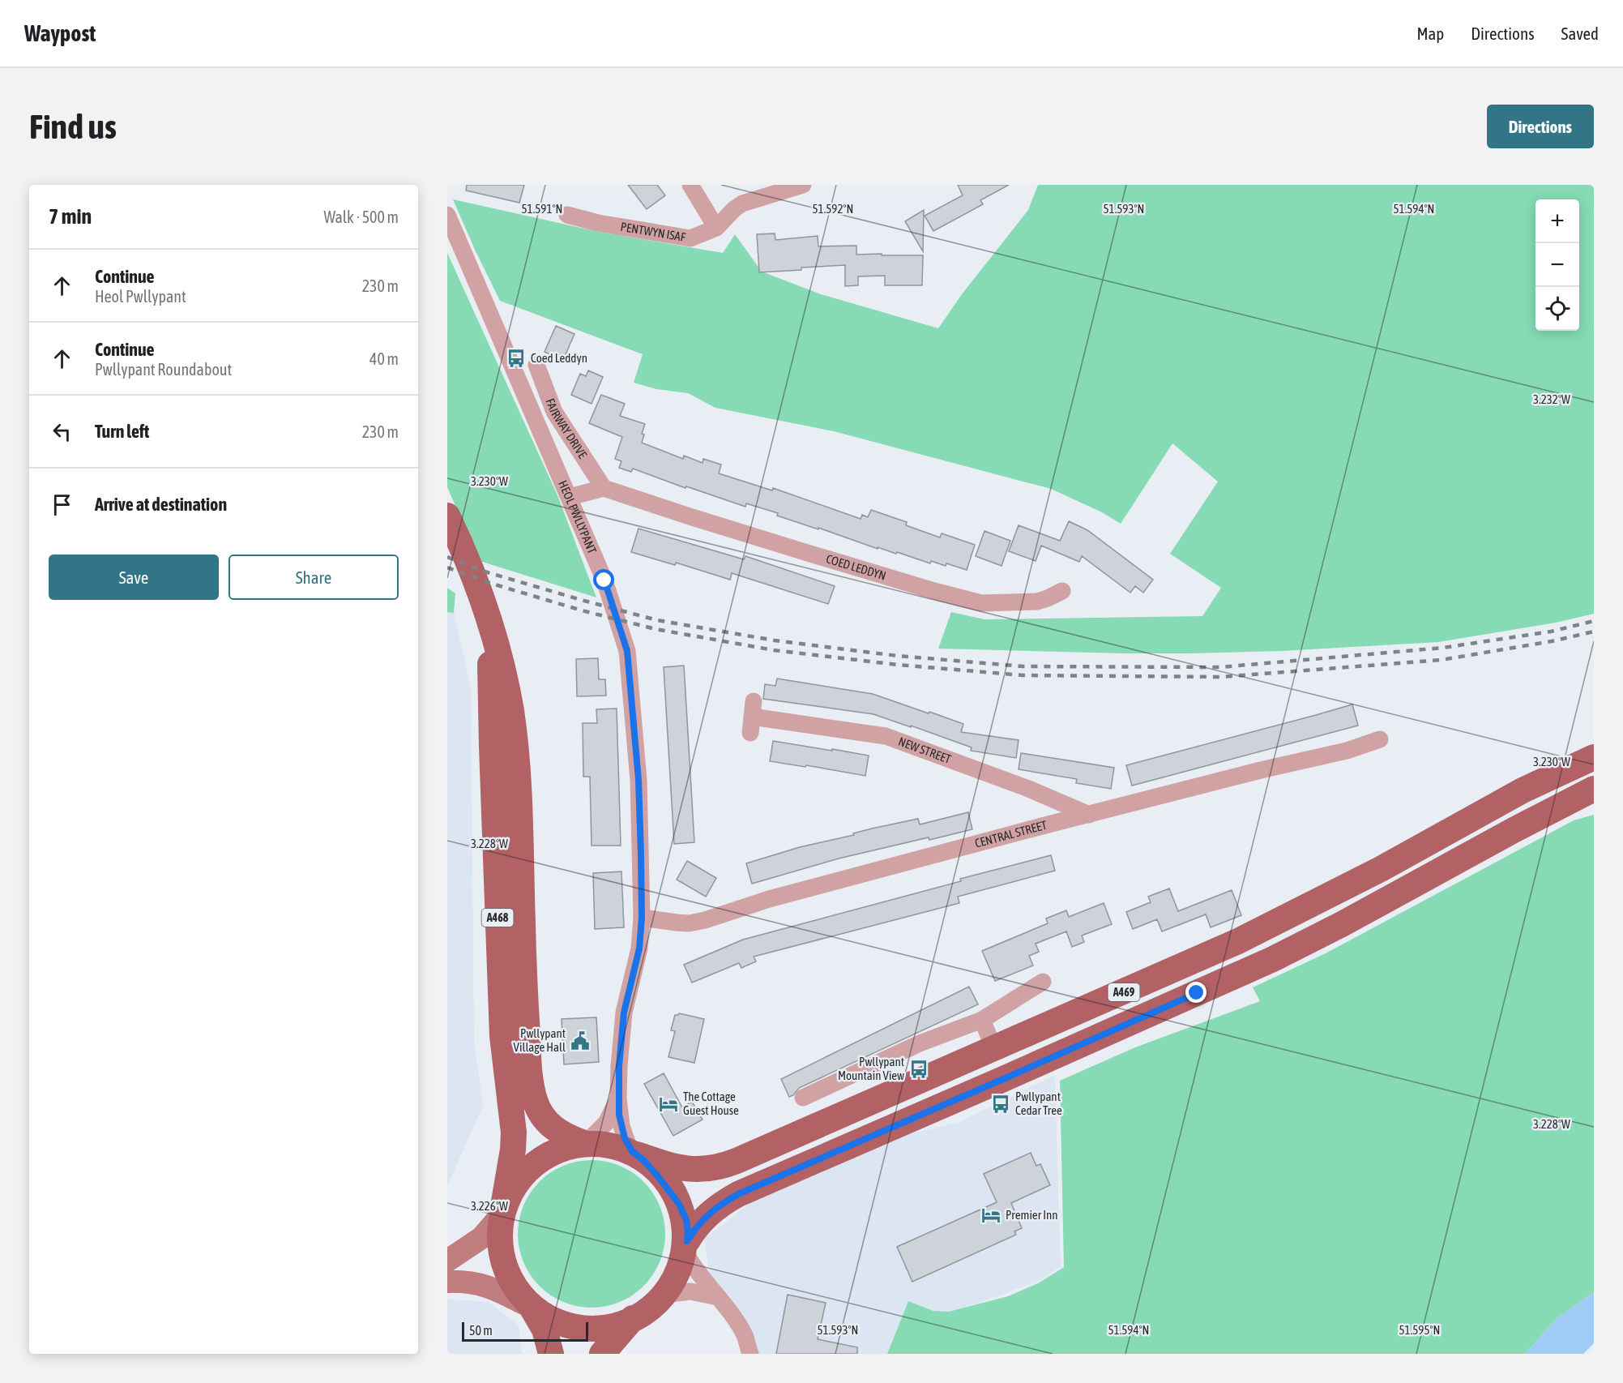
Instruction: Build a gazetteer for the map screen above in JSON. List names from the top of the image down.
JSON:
{
  "streets": {
    "main road": ["A468", "A469"],
    "street": [
      "PENTWYN ISAF",
      "FAIRWAY DRIVE",
      "HEOL PWLLYPANT",
      "COED LEDDYN",
      "NEW STREET",
      "CENTRAL STREET"
    ]
  },
  "crossings": [
    ["FAIRWAY DRIVE", "COED LEDDYN"],
    ["HEOL PWLLYPANT", "CENTRAL STREET"],
    ["HEOL PWLLYPANT", "A468"],
    ["HEOL PWLLYPANT", "A469"],
    ["NEW STREET", "CENTRAL STREET"]
  ],
  "places": {
    "bus stop": ["Coed Leddyn", "Pwllypant Mountain View", "Pwllypant Cedar Tree"],
    "public building": ["Pwllypant Village Hall"],
    "hotel": ["The Cottage Guest House", "Premier Inn"]
  },
  "scale_bar": "50 m",
  "page": {
    "header": "Waypost",
    "nav": ["Map", "Directions", "Saved"],
    "buttons": [
      "Directions",
      ["Save", "Share"]
    ],
    "title": "Find us",
    "heading": ["7 min", "Walk · 500 m"],
    "map_buttons": ["+", "−"],
    "list": [
      ["Continue", "Heol Pwllypant", "230 m"],
      ["Continue", "Pwllypant Roundabout", "40 m"],
      ["Turn left", "230 m"],
      "Arrive at destination"
    ],
    "scale": "50 m"
  },
  "coordinates": [
    "51.591°N",
    "51.592°N",
    "51.593°N",
    "51.594°N",
    "3.232°W",
    "3.230°W",
    "3.228°W",
    "3.226°W",
    "51.595°N"
  ]
}
